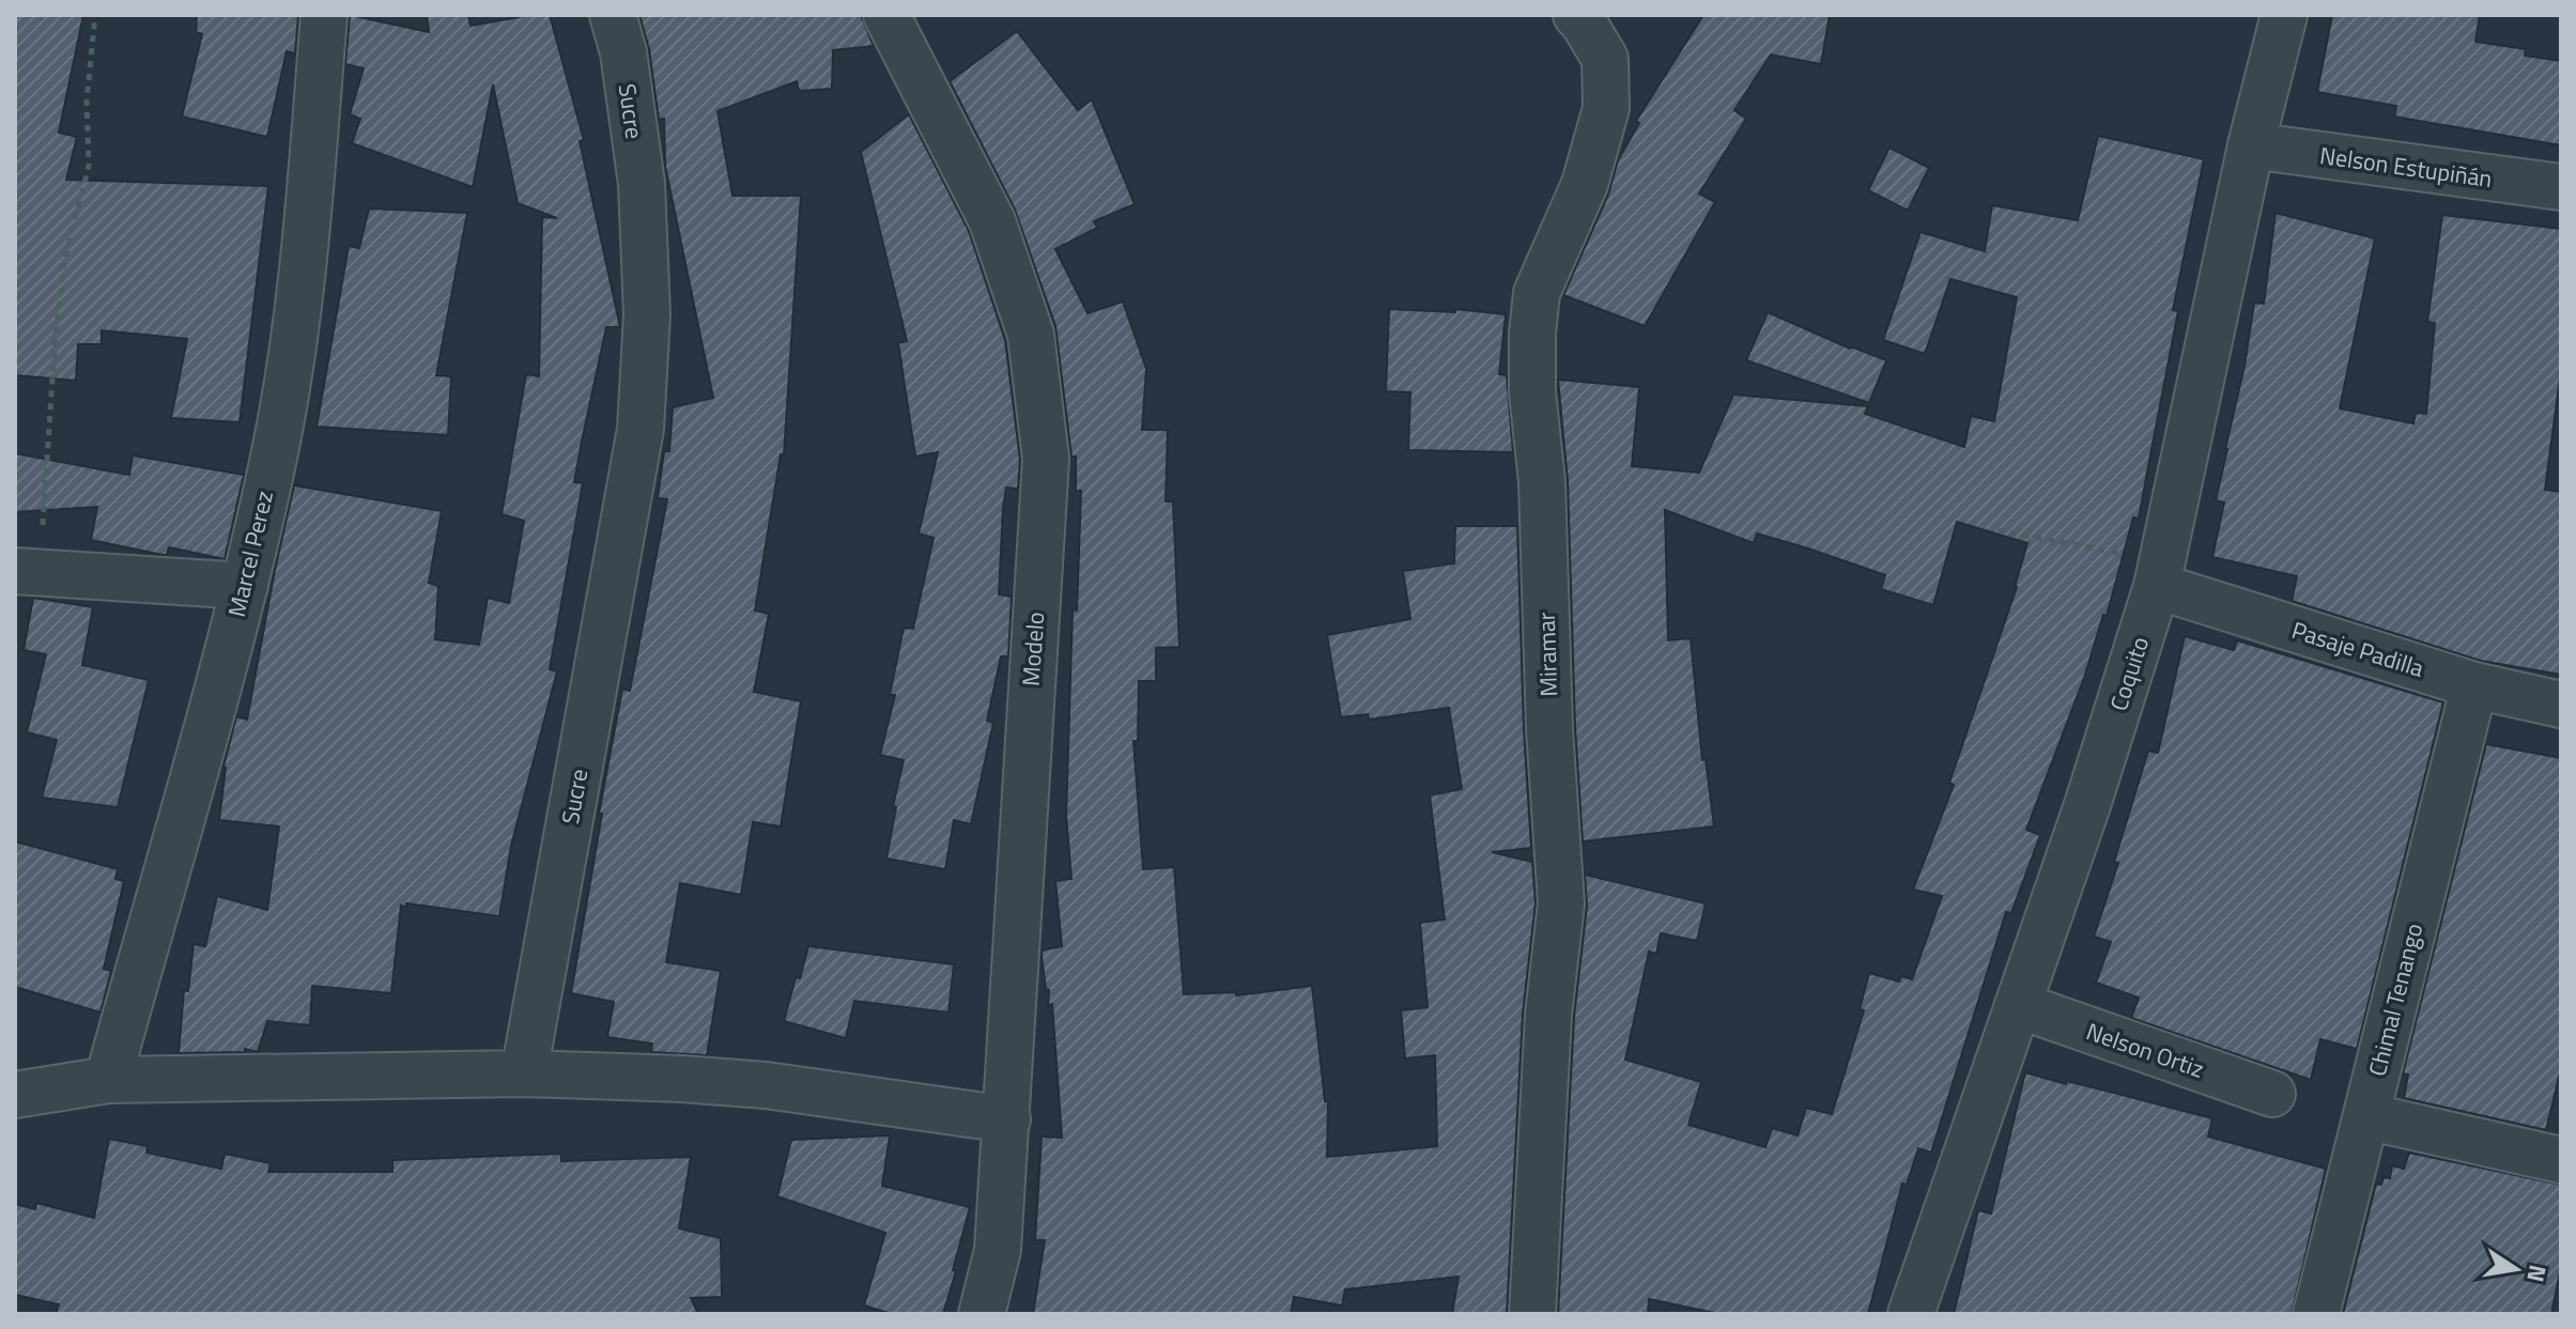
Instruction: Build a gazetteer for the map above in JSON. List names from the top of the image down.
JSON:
{
  "streets": {
    "street": [
      "Sucre",
      "Nelson Estupiñán",
      "Marcel Perez",
      "Modelo",
      "Pasaje Padilla",
      "Miramar",
      "Coquito",
      "Chimal Tenango",
      "Nelson Ortiz"
    ]
  },
  "crossings": [
    ["Nelson Estupiñán", "Coquito"],
    ["Pasaje Padilla", "Coquito"],
    ["Pasaje Padilla", "Chimal Tenango"],
    ["Coquito", "Nelson Ortiz"]
  ],
  "north": "right"
}
